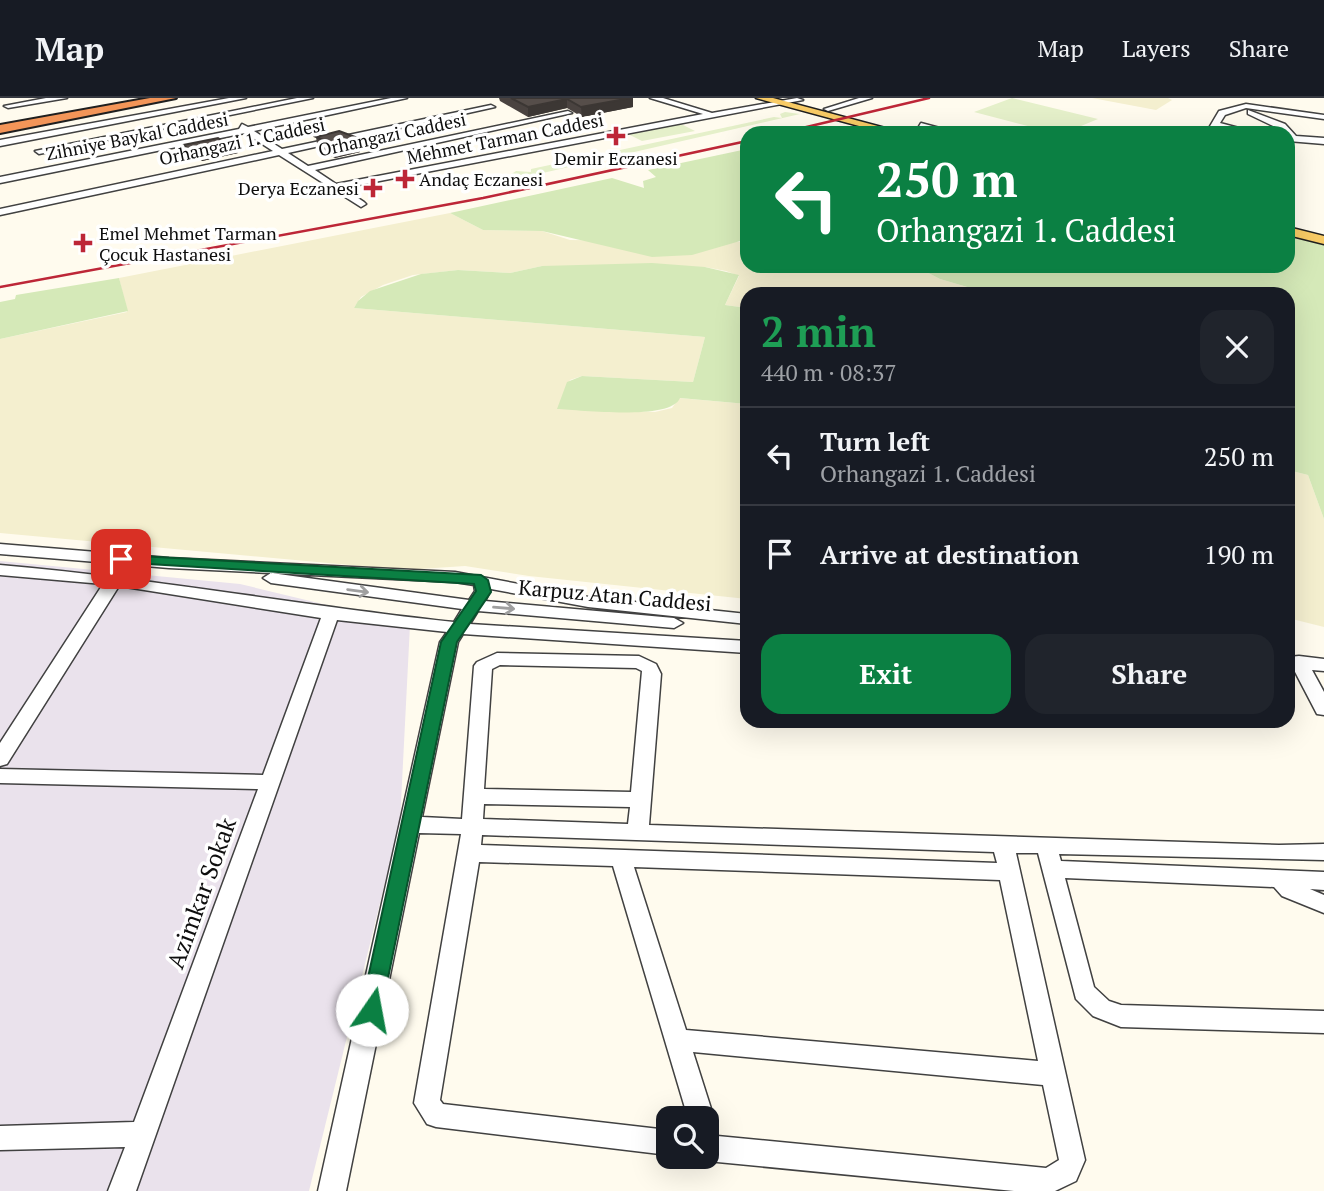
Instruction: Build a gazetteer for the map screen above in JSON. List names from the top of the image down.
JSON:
{
  "streets": {
    "street": [
      "Orhangazi Caddesi",
      "Zihniye Baykal Caddesi",
      "Mehmet Tarman Caddesi",
      "Orhangazi 1. Caddesi",
      "Karpuz Atan Caddesi",
      "Azimkar Sokak"
    ]
  },
  "crossings": [
    ["Orhangazi Caddesi", "Orhangazi 1. Caddesi"]
  ],
  "places": {
    "health": [
      "Demir Eczanesi",
      "Andaç Eczanesi",
      "Derya Eczanesi",
      "Emel Mehmet Tarman Çocuk Hastanesi"
    ]
  },
  "page": {
    "header": "Map",
    "nav": ["Map", "Layers", "Share"],
    "turn": ["250 m", "Orhangazi 1. Caddesi"],
    "heading": ["2 min", "440 m · 08:37"],
    "list": [
      {
        "name": "Turn left",
        "note": "Orhangazi 1. Caddesi",
        "value": "250 m"
      },
      {
        "name": "Arrive at destination",
        "value": "190 m"
      }
    ],
    "buttons": ["Exit", "Share"]
  }
}
